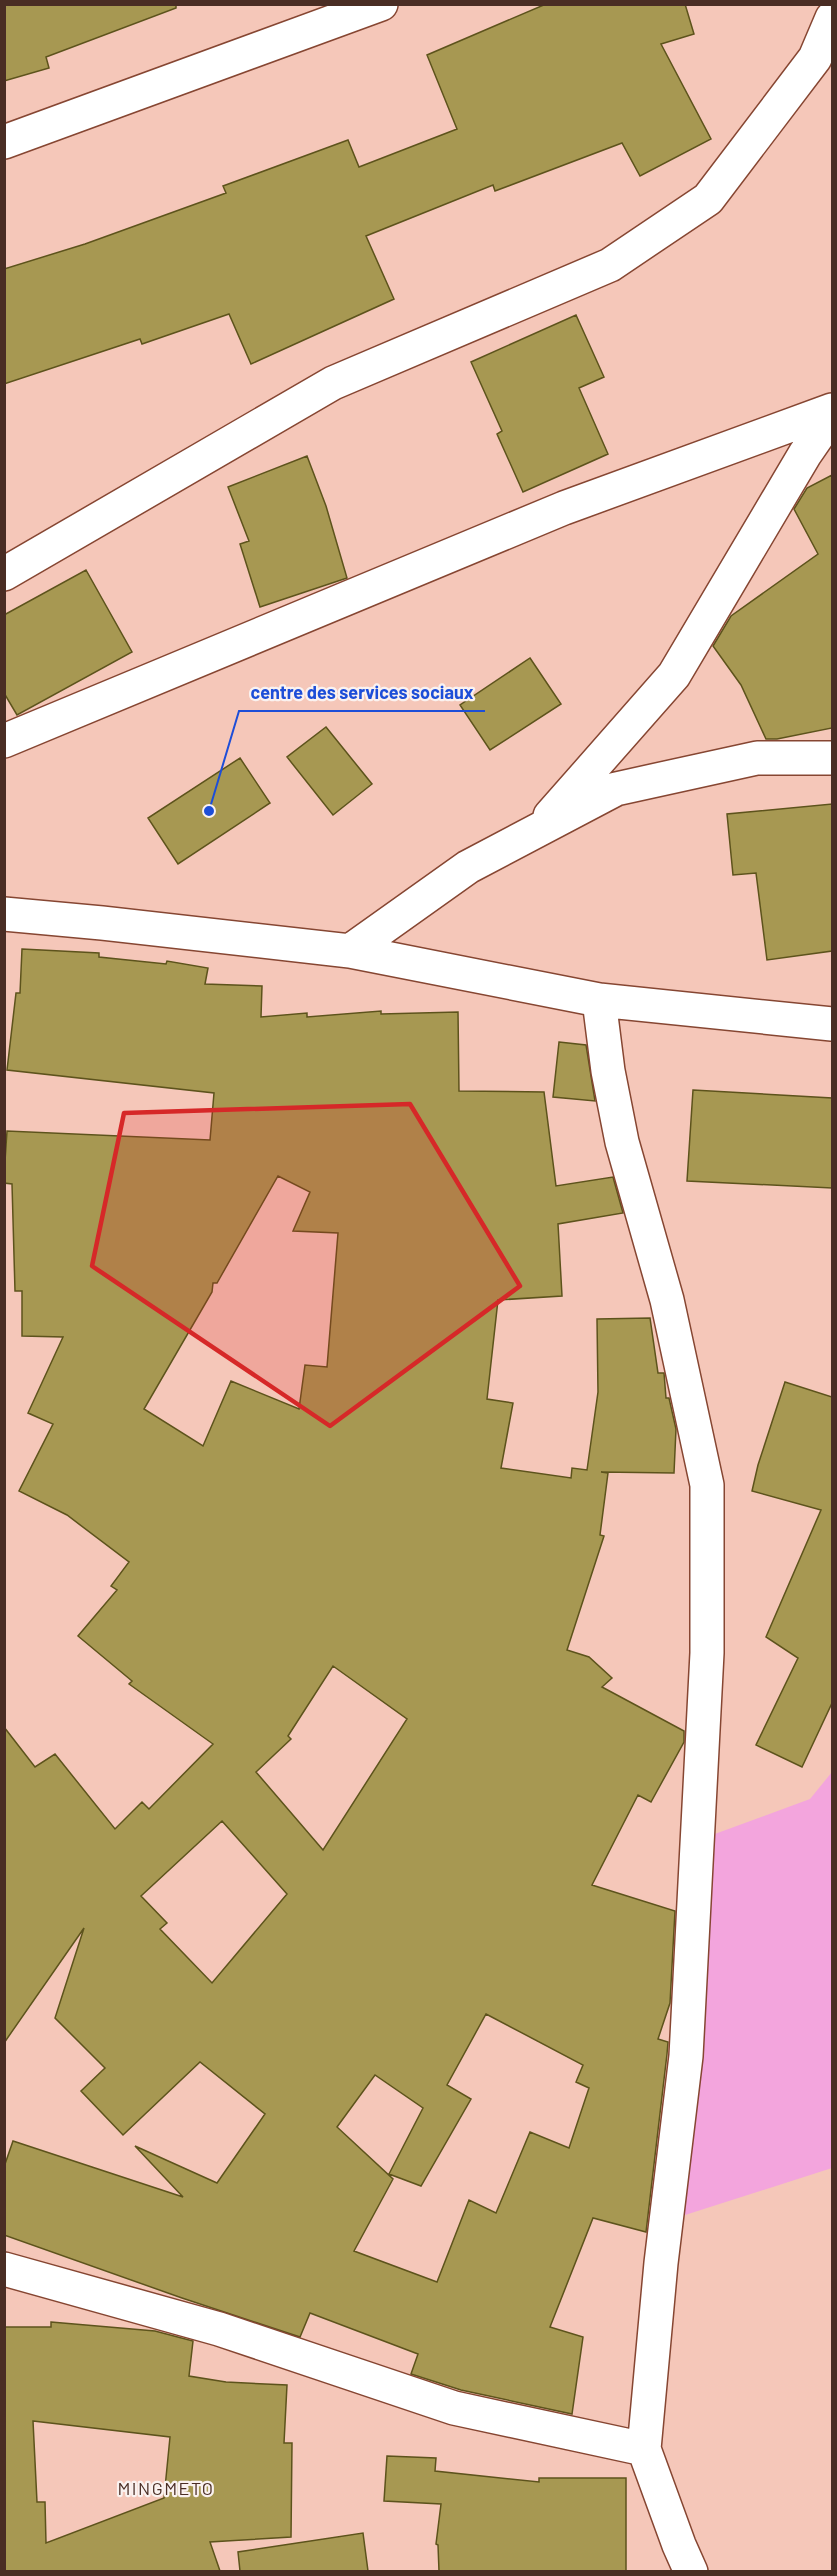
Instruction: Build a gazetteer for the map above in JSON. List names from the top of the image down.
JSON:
{
  "districts": ["MINGMETO"],
  "places": ["centre des services sociaux"]
}
